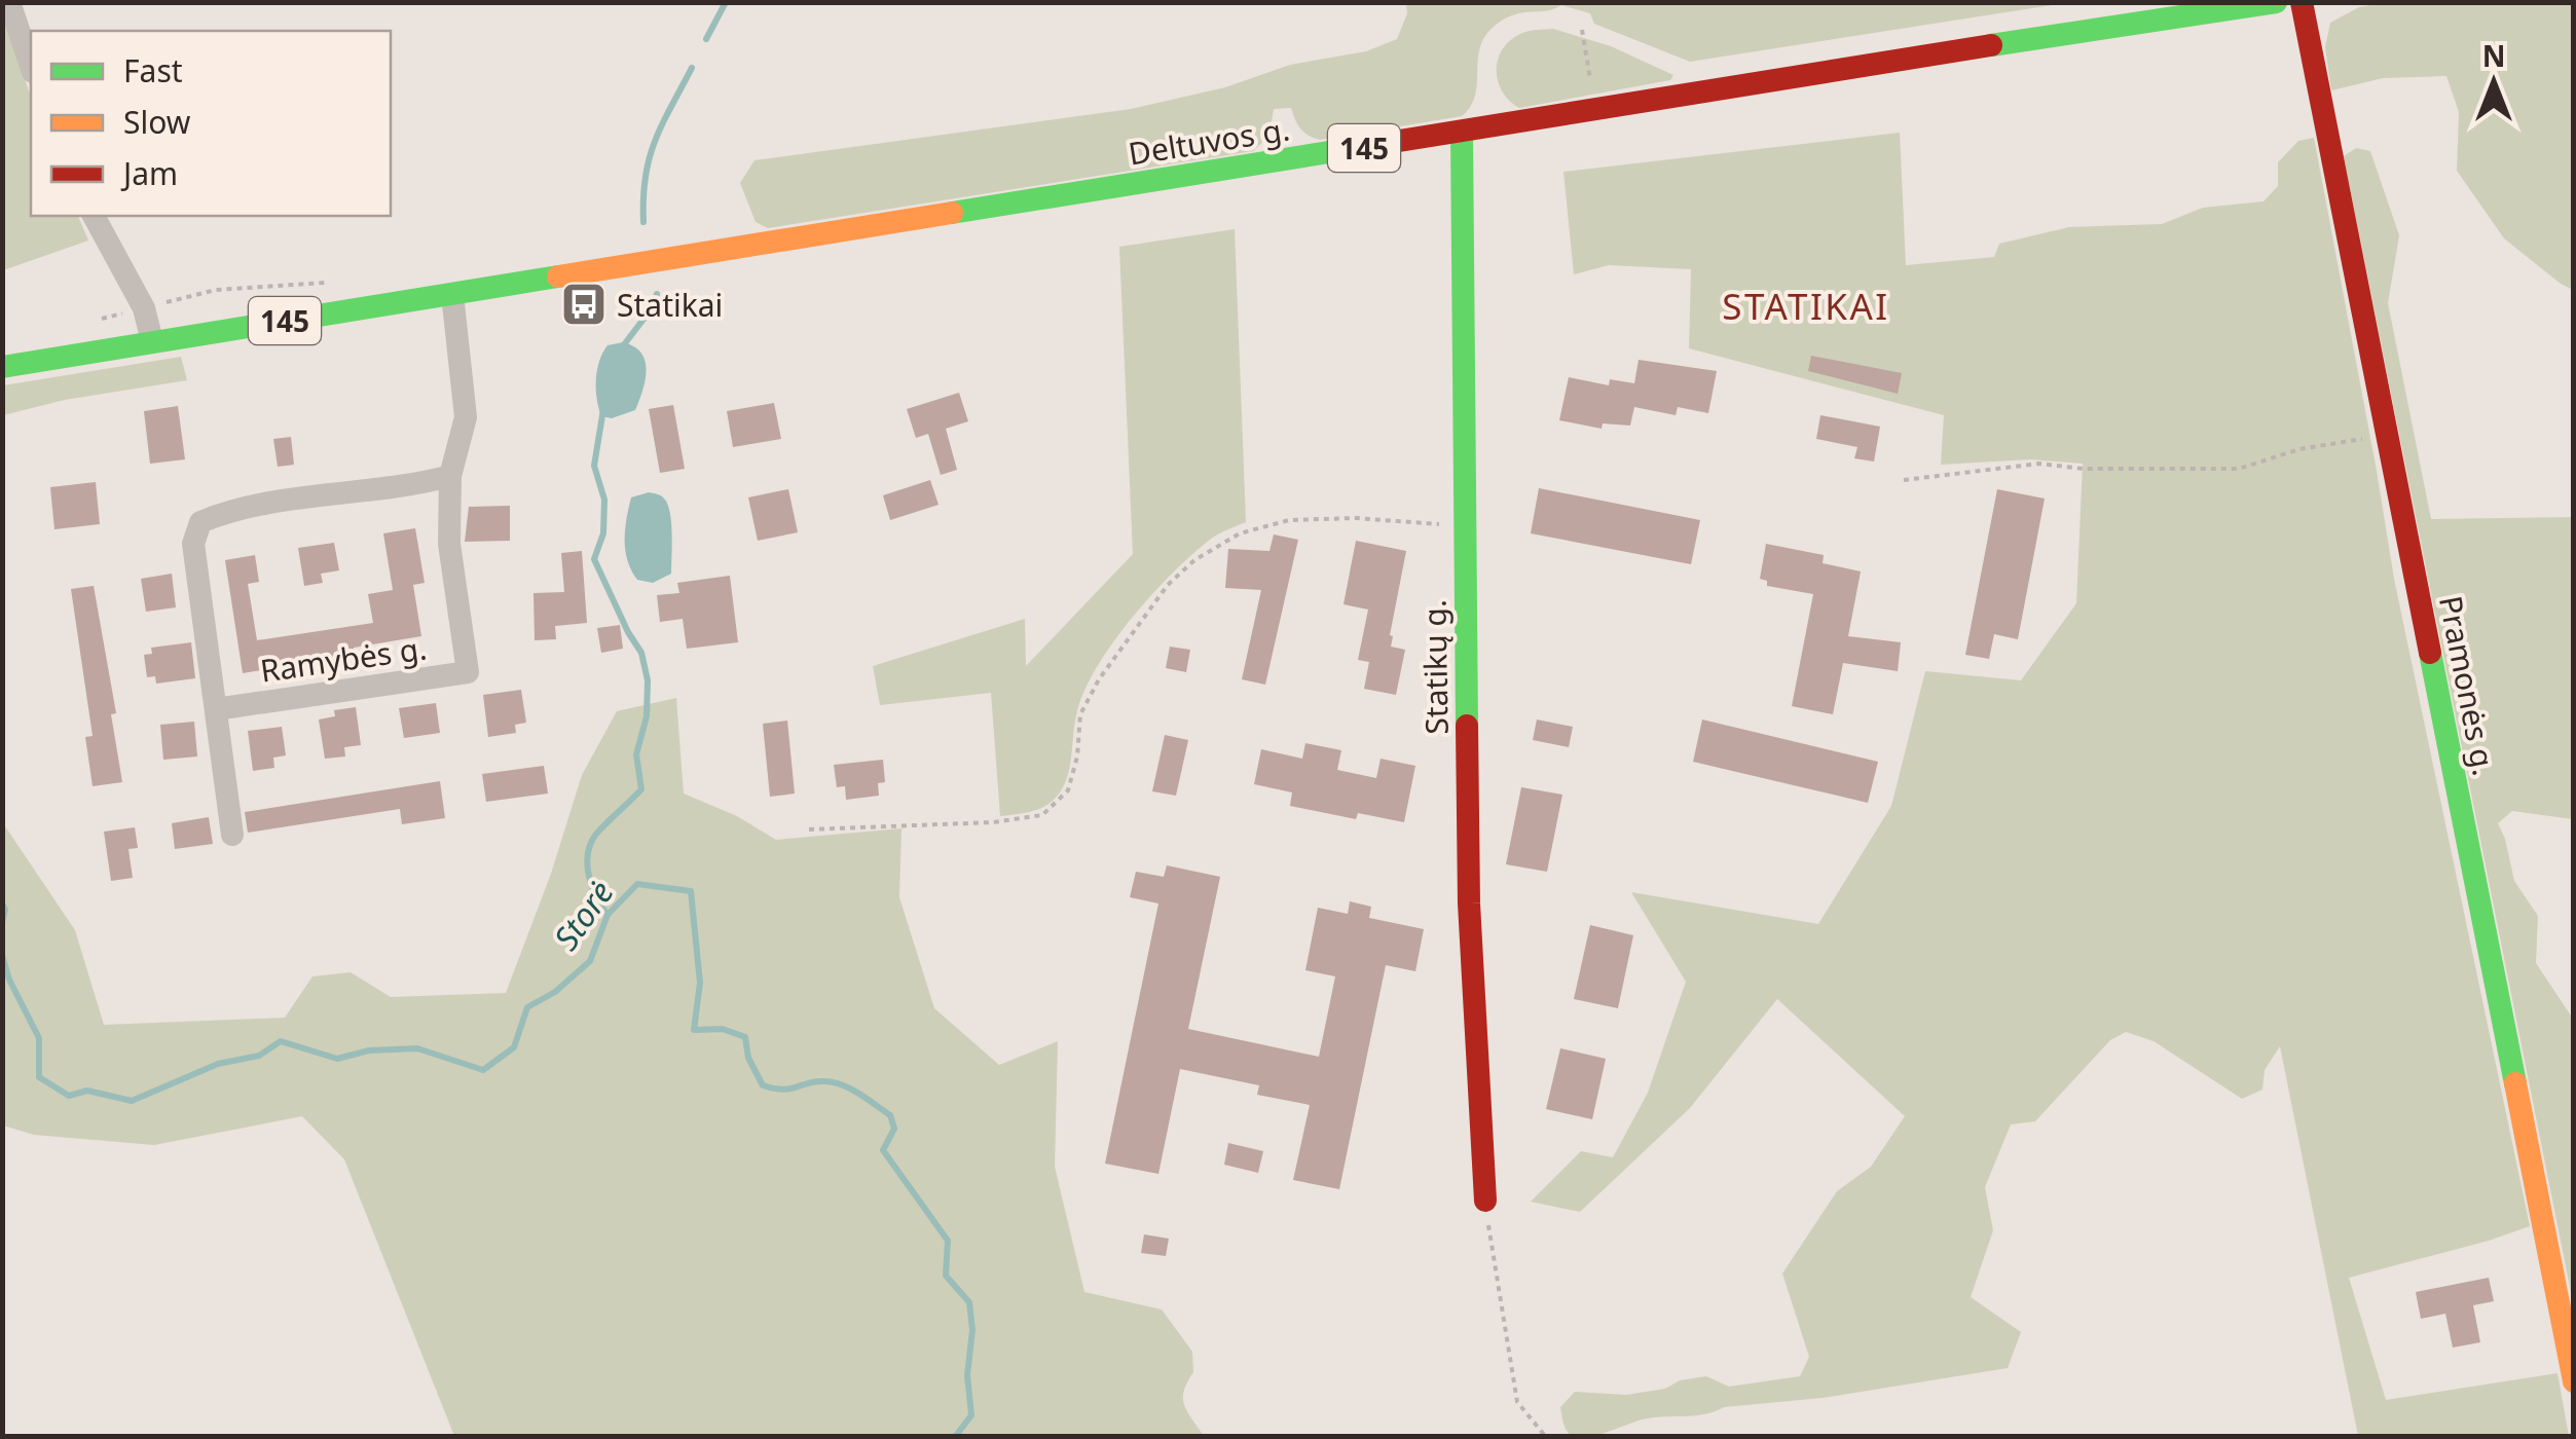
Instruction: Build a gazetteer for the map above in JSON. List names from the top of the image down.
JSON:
{
  "streets": {
    "street": [
      "Deltuvos g.",
      "145",
      "Ramybės g.",
      "Statikų g.",
      "Pramonės g."
    ]
  },
  "crossings": [
    ["Deltuvos g.", "145"],
    ["Deltuvos g.", "Ramybės g."],
    ["Deltuvos g.", "Statikų g."]
  ],
  "districts": ["STATIKAI"],
  "water": ["Storė"],
  "places": {
    "bus stop": ["Statikai"]
  },
  "legend": ["Fast", "Slow", "Jam"],
  "north": "top"
}
